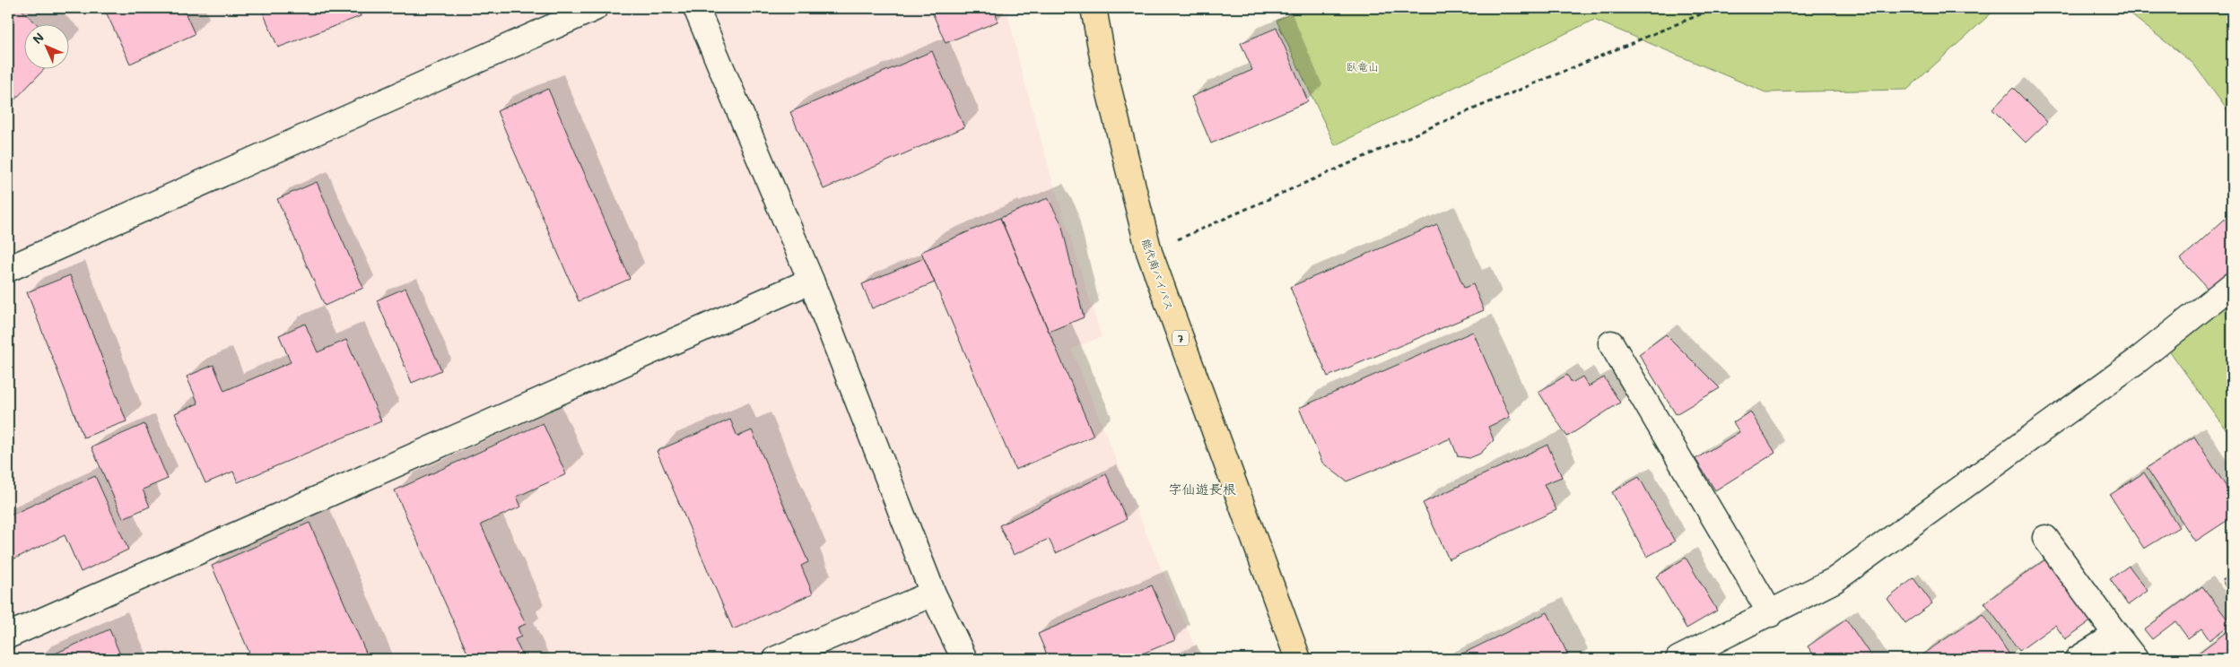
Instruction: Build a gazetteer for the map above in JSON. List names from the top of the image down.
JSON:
{
  "streets": {
    "highway": ["能代南バイパス", "7"]
  },
  "districts": ["字仙遊長根"],
  "parks": ["臥竜山"],
  "north": "top left"
}
